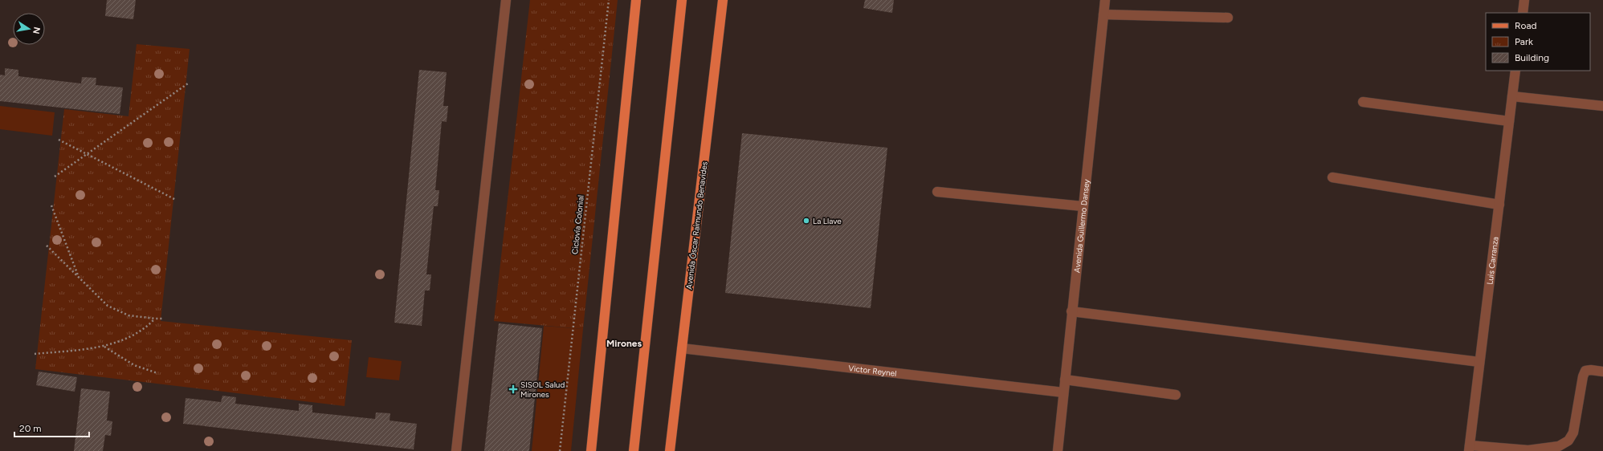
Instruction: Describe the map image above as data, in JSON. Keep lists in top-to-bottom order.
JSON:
{
  "streets": {
    "main road": ["Avenida Óscar Raimundo Benavides"],
    "street": ["Avenida Guillermo Dansey", "Luis Carranza", "Victor Reynel"],
    "path": ["Ciclovía Colonial"]
  },
  "crossings": [
    ["Avenida Óscar Raimundo Benavides", "Victor Reynel"],
    ["Avenida Guillermo Dansey", "Victor Reynel"]
  ],
  "districts": ["Mirones"],
  "places": {
    "other": ["La Llave"],
    "health": ["SISOL Salud Mirones"]
  },
  "legend": ["Road", "Park", "Building"],
  "scale_bar": "20 m",
  "north": "right"
}
